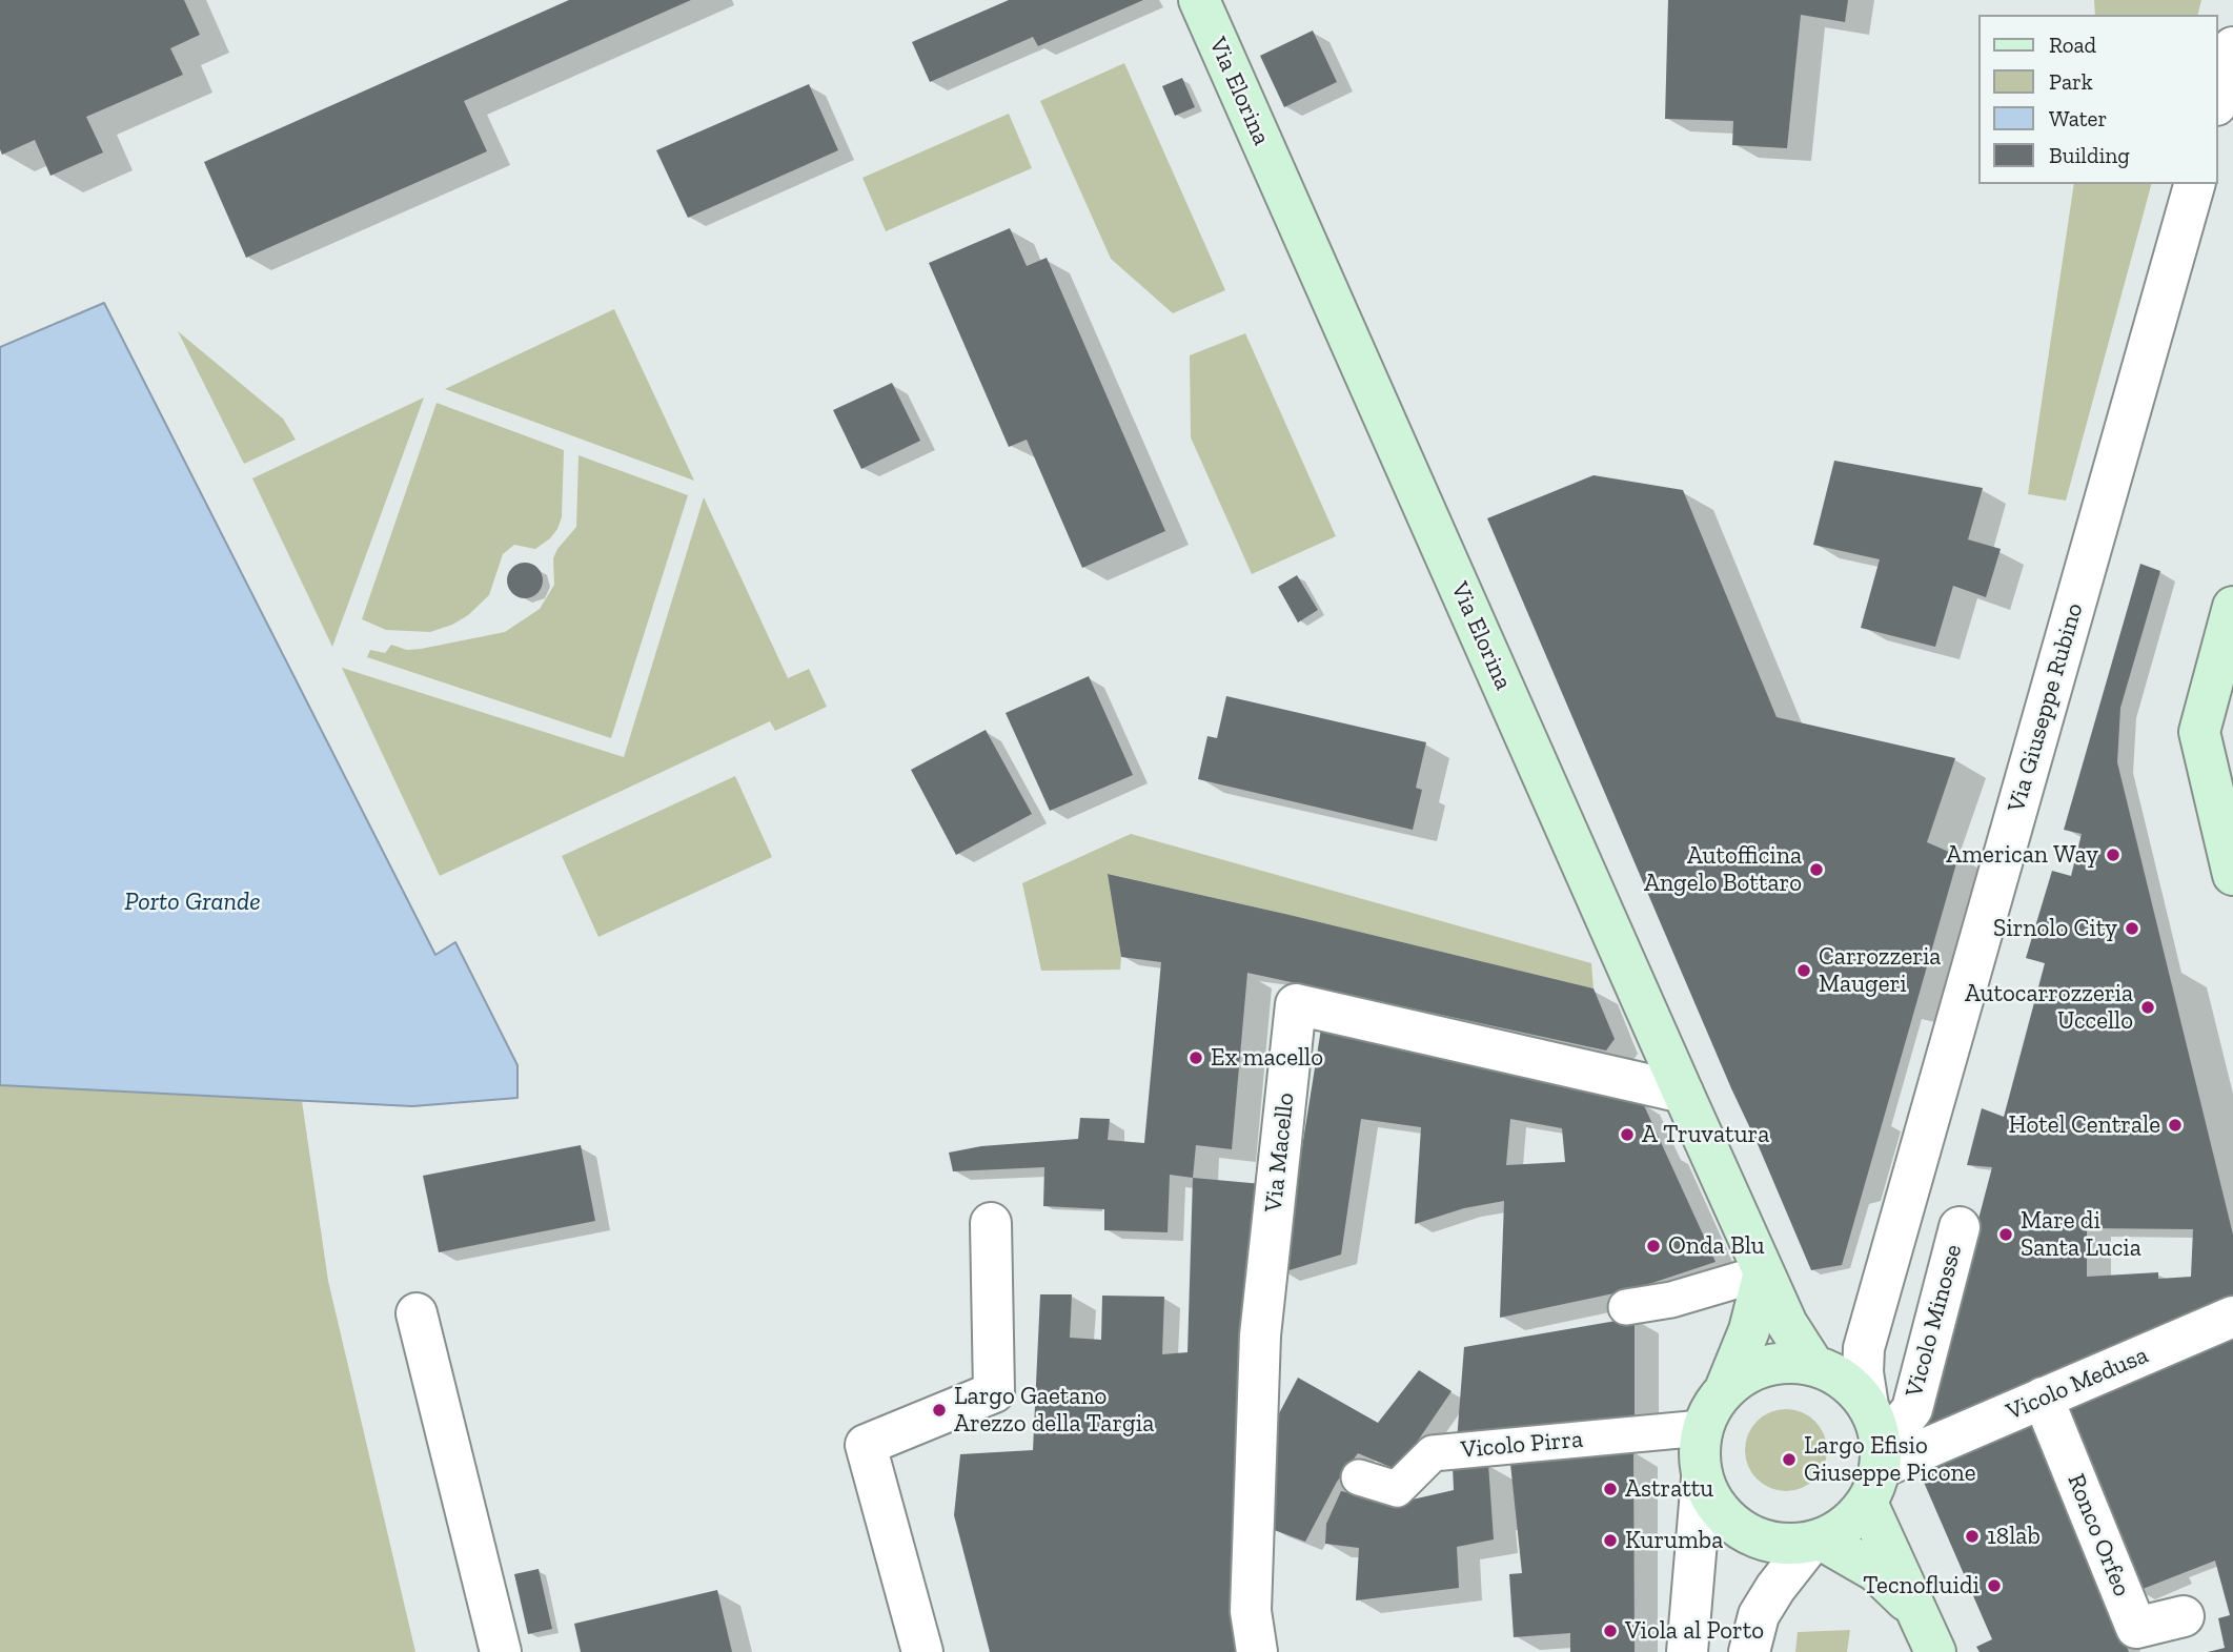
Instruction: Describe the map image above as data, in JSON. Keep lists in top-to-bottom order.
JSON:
{
  "streets": {
    "main road": ["Via Elorina"],
    "street": [
      "Via Giuseppe Rubino",
      "Via Macello",
      "Vicolo Minosse",
      "Vicolo Medusa",
      "Vicolo Pirra",
      "Ronco Orfeo"
    ]
  },
  "crossings": [
    ["Via Elorina", "Via Giuseppe Rubino"],
    ["Via Elorina", "Via Macello"],
    ["Via Elorina", "Vicolo Minosse"],
    ["Via Elorina", "Vicolo Medusa"],
    ["Via Elorina", "Vicolo Pirra"],
    ["Via Giuseppe Rubino", "Vicolo Minosse"],
    ["Via Giuseppe Rubino", "Vicolo Medusa"],
    ["Via Giuseppe Rubino", "Vicolo Pirra"],
    ["Vicolo Minosse", "Vicolo Medusa"],
    ["Vicolo Minosse", "Vicolo Pirra"],
    ["Vicolo Medusa", "Vicolo Pirra"],
    ["Vicolo Medusa", "Ronco Orfeo"]
  ],
  "water": ["Porto Grande"],
  "places": [
    "American Way",
    "Autofficina Angelo Bottaro",
    "Sirnolo City",
    "Carrozzeria Maugeri",
    "Autocarrozzeria Uccello",
    "Ex macello",
    "Hotel Centrale",
    "A Truvatura",
    "Mare di Santa Lucia",
    "Onda Blu",
    "Largo Gaetano Arezzo della Targia",
    "Largo Efisio Giuseppe Picone",
    "Astrattu",
    "18lab",
    "Kurumba",
    "Tecnofluidi",
    "Viola al Porto"
  ],
  "legend": [
    "Road",
    "Park",
    "Water",
    "Building"
  ]
}
